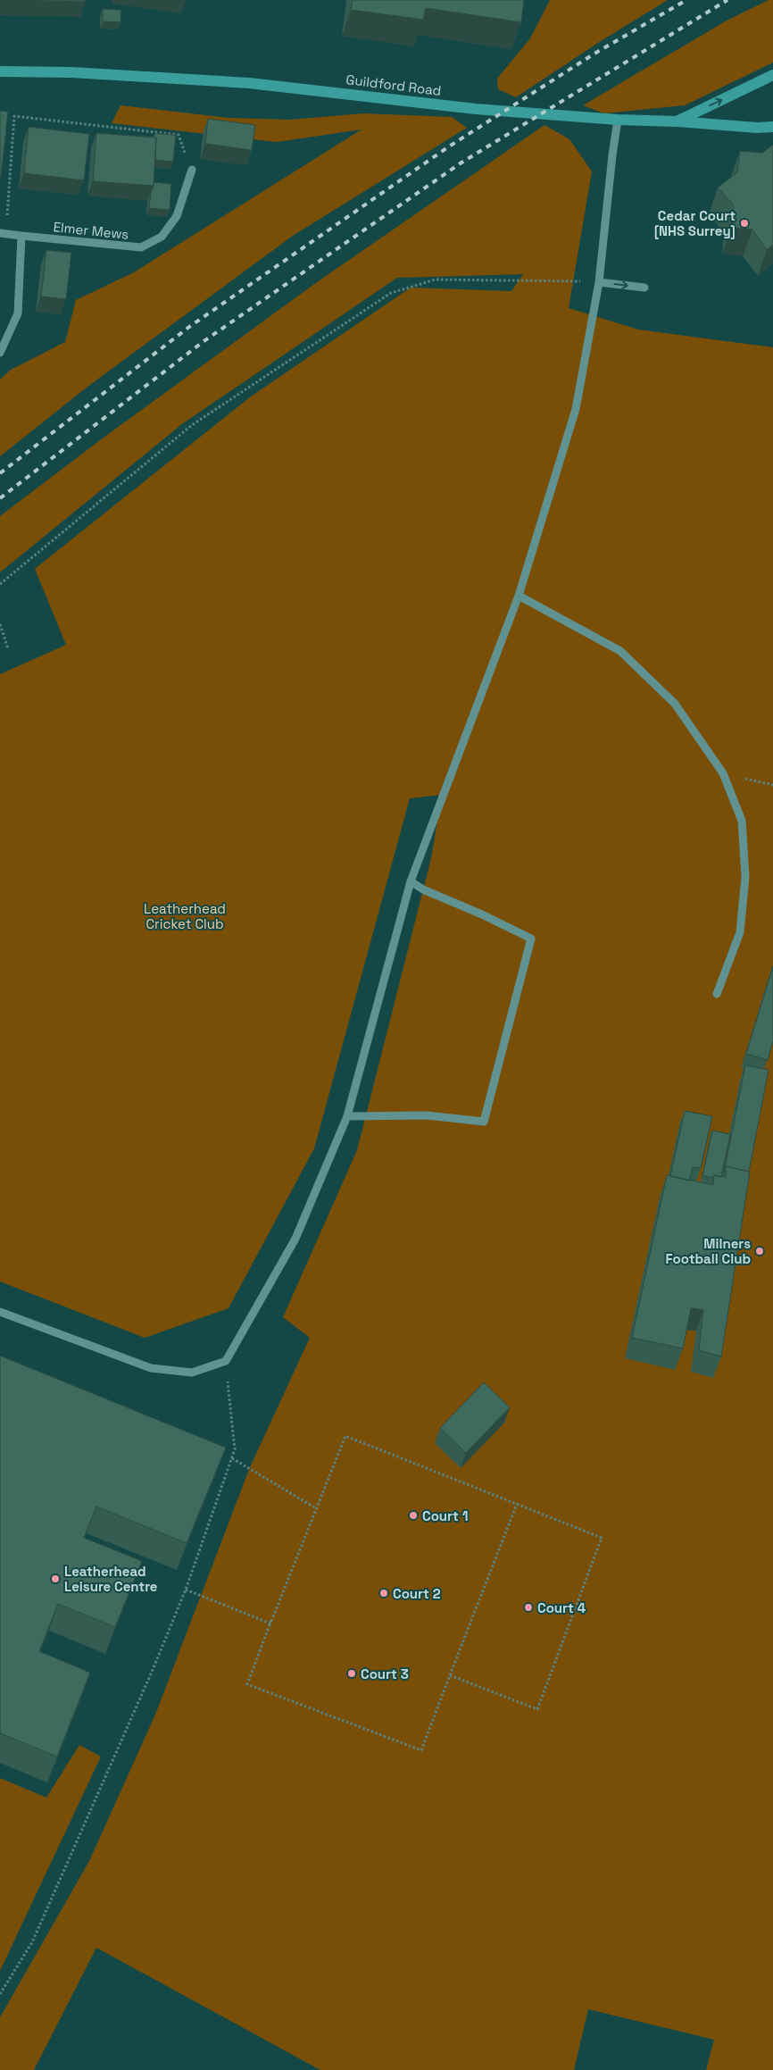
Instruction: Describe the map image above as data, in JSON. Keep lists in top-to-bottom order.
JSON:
{
  "streets": {
    "main road": ["Guildford Road"],
    "lane": ["Elmer Mews"]
  },
  "parks": ["Leatherhead Cricket Club"],
  "places": [
    "Cedar Court [NHS Surrey]",
    "Milners Football Club",
    "Court 1",
    "Leatherhead Leisure Centre",
    "Court 2",
    "Court 4",
    "Court 3"
  ]
}
